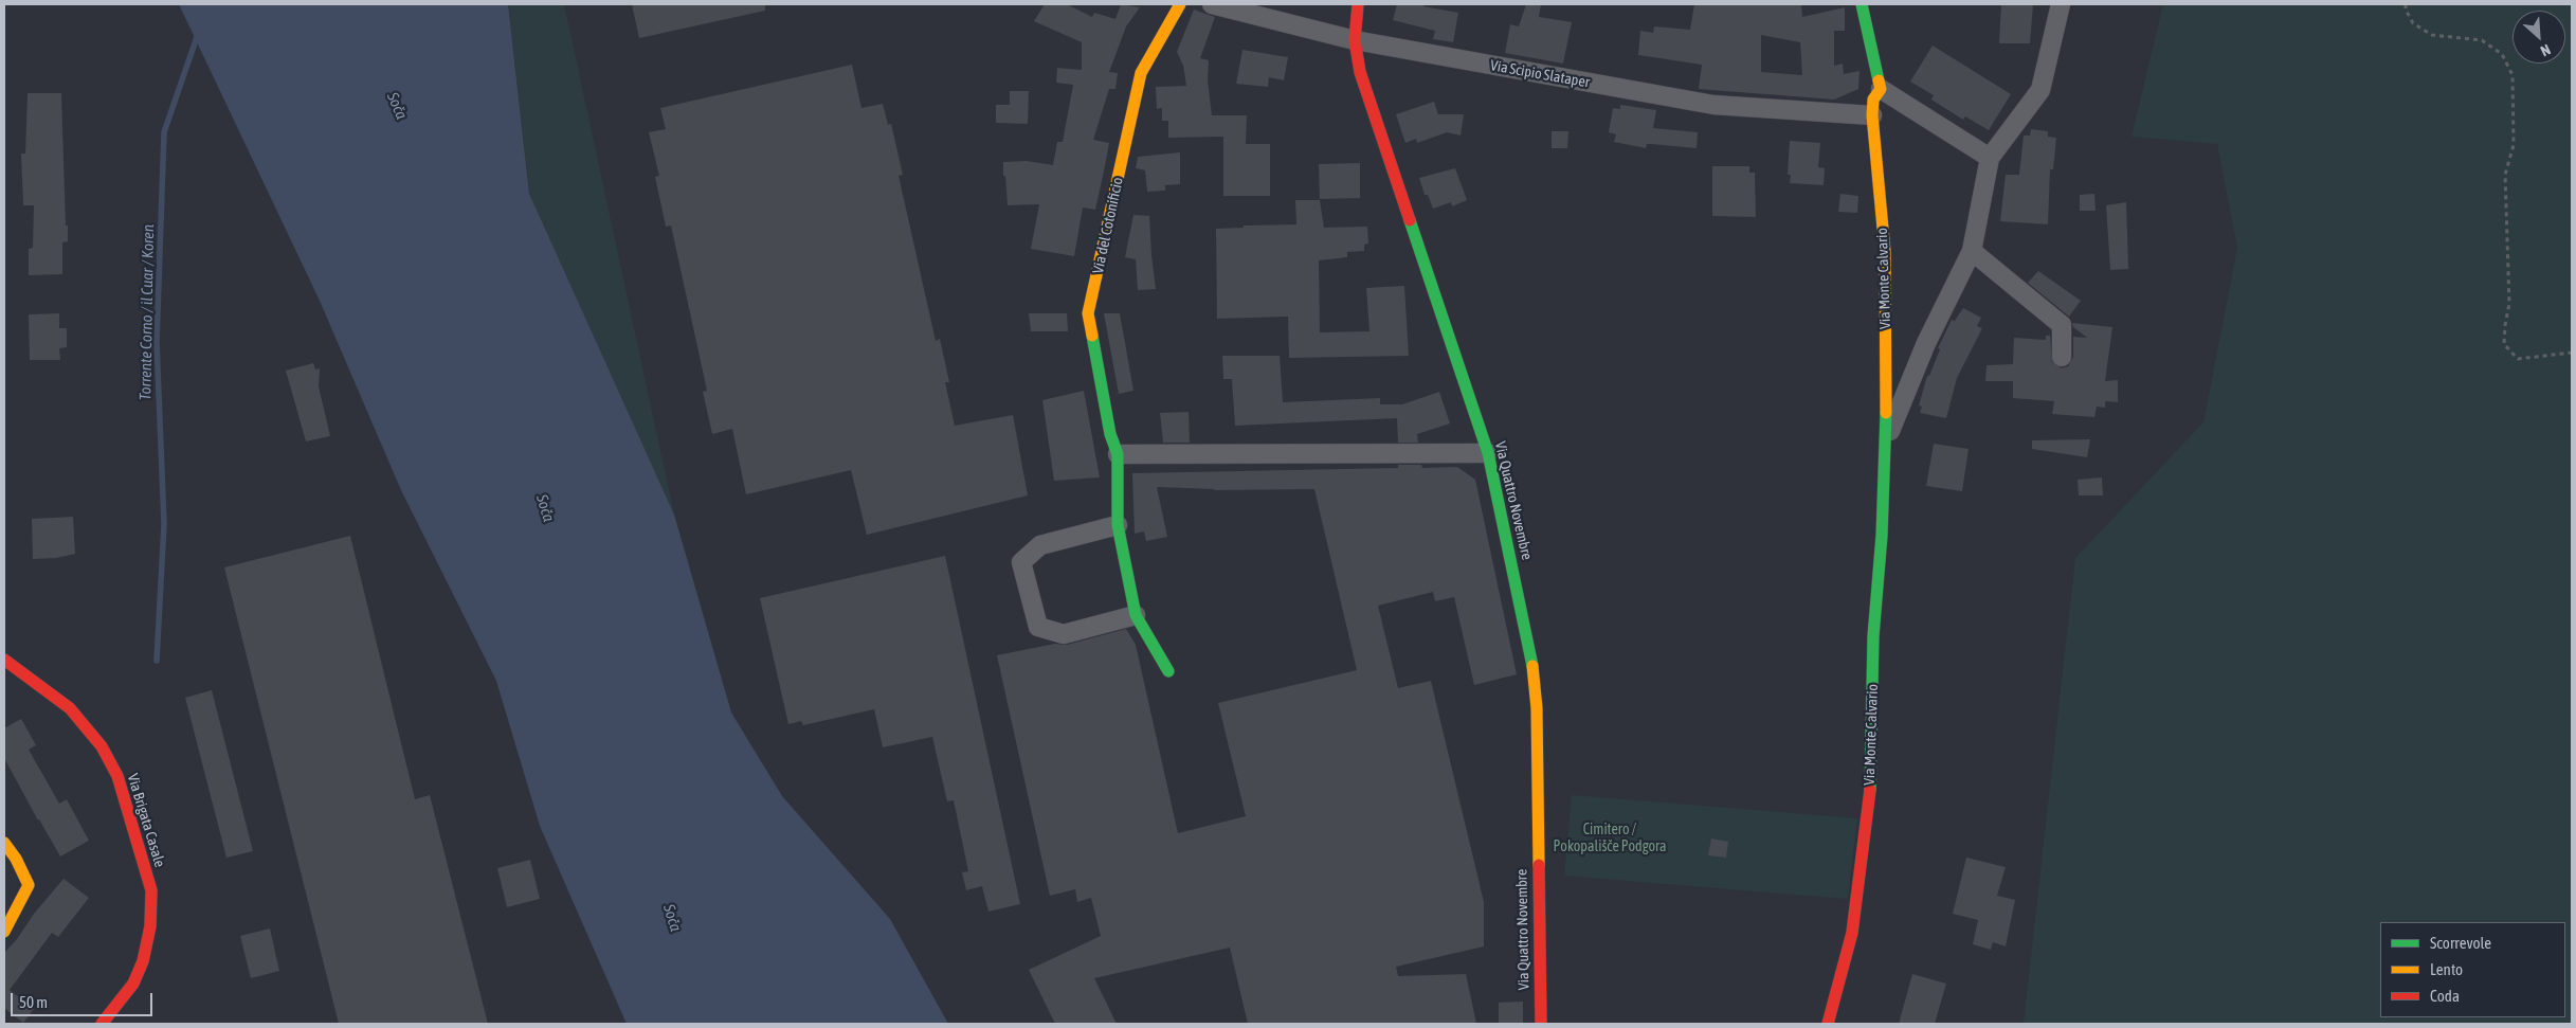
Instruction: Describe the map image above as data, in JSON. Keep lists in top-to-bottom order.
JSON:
{
  "streets": {
    "street": [
      "Via Scipio Slataper",
      "Via del Cotonificio",
      "Via Monte Calvario",
      "Via Quattro Novembre",
      "Via Brigata Casale"
    ]
  },
  "crossings": [
    ["Via Scipio Slataper", "Via Monte Calvario"],
    ["Via Scipio Slataper", "Via Quattro Novembre"]
  ],
  "water": ["Soča", "Torrente Corno / il Cuar / Koren"],
  "parks": ["Cimitero / Pokopališče Podgora"],
  "legend": ["Scorrevole", "Lento", "Coda"],
  "scale_bar": "50 m",
  "north": "bottom right"
}
